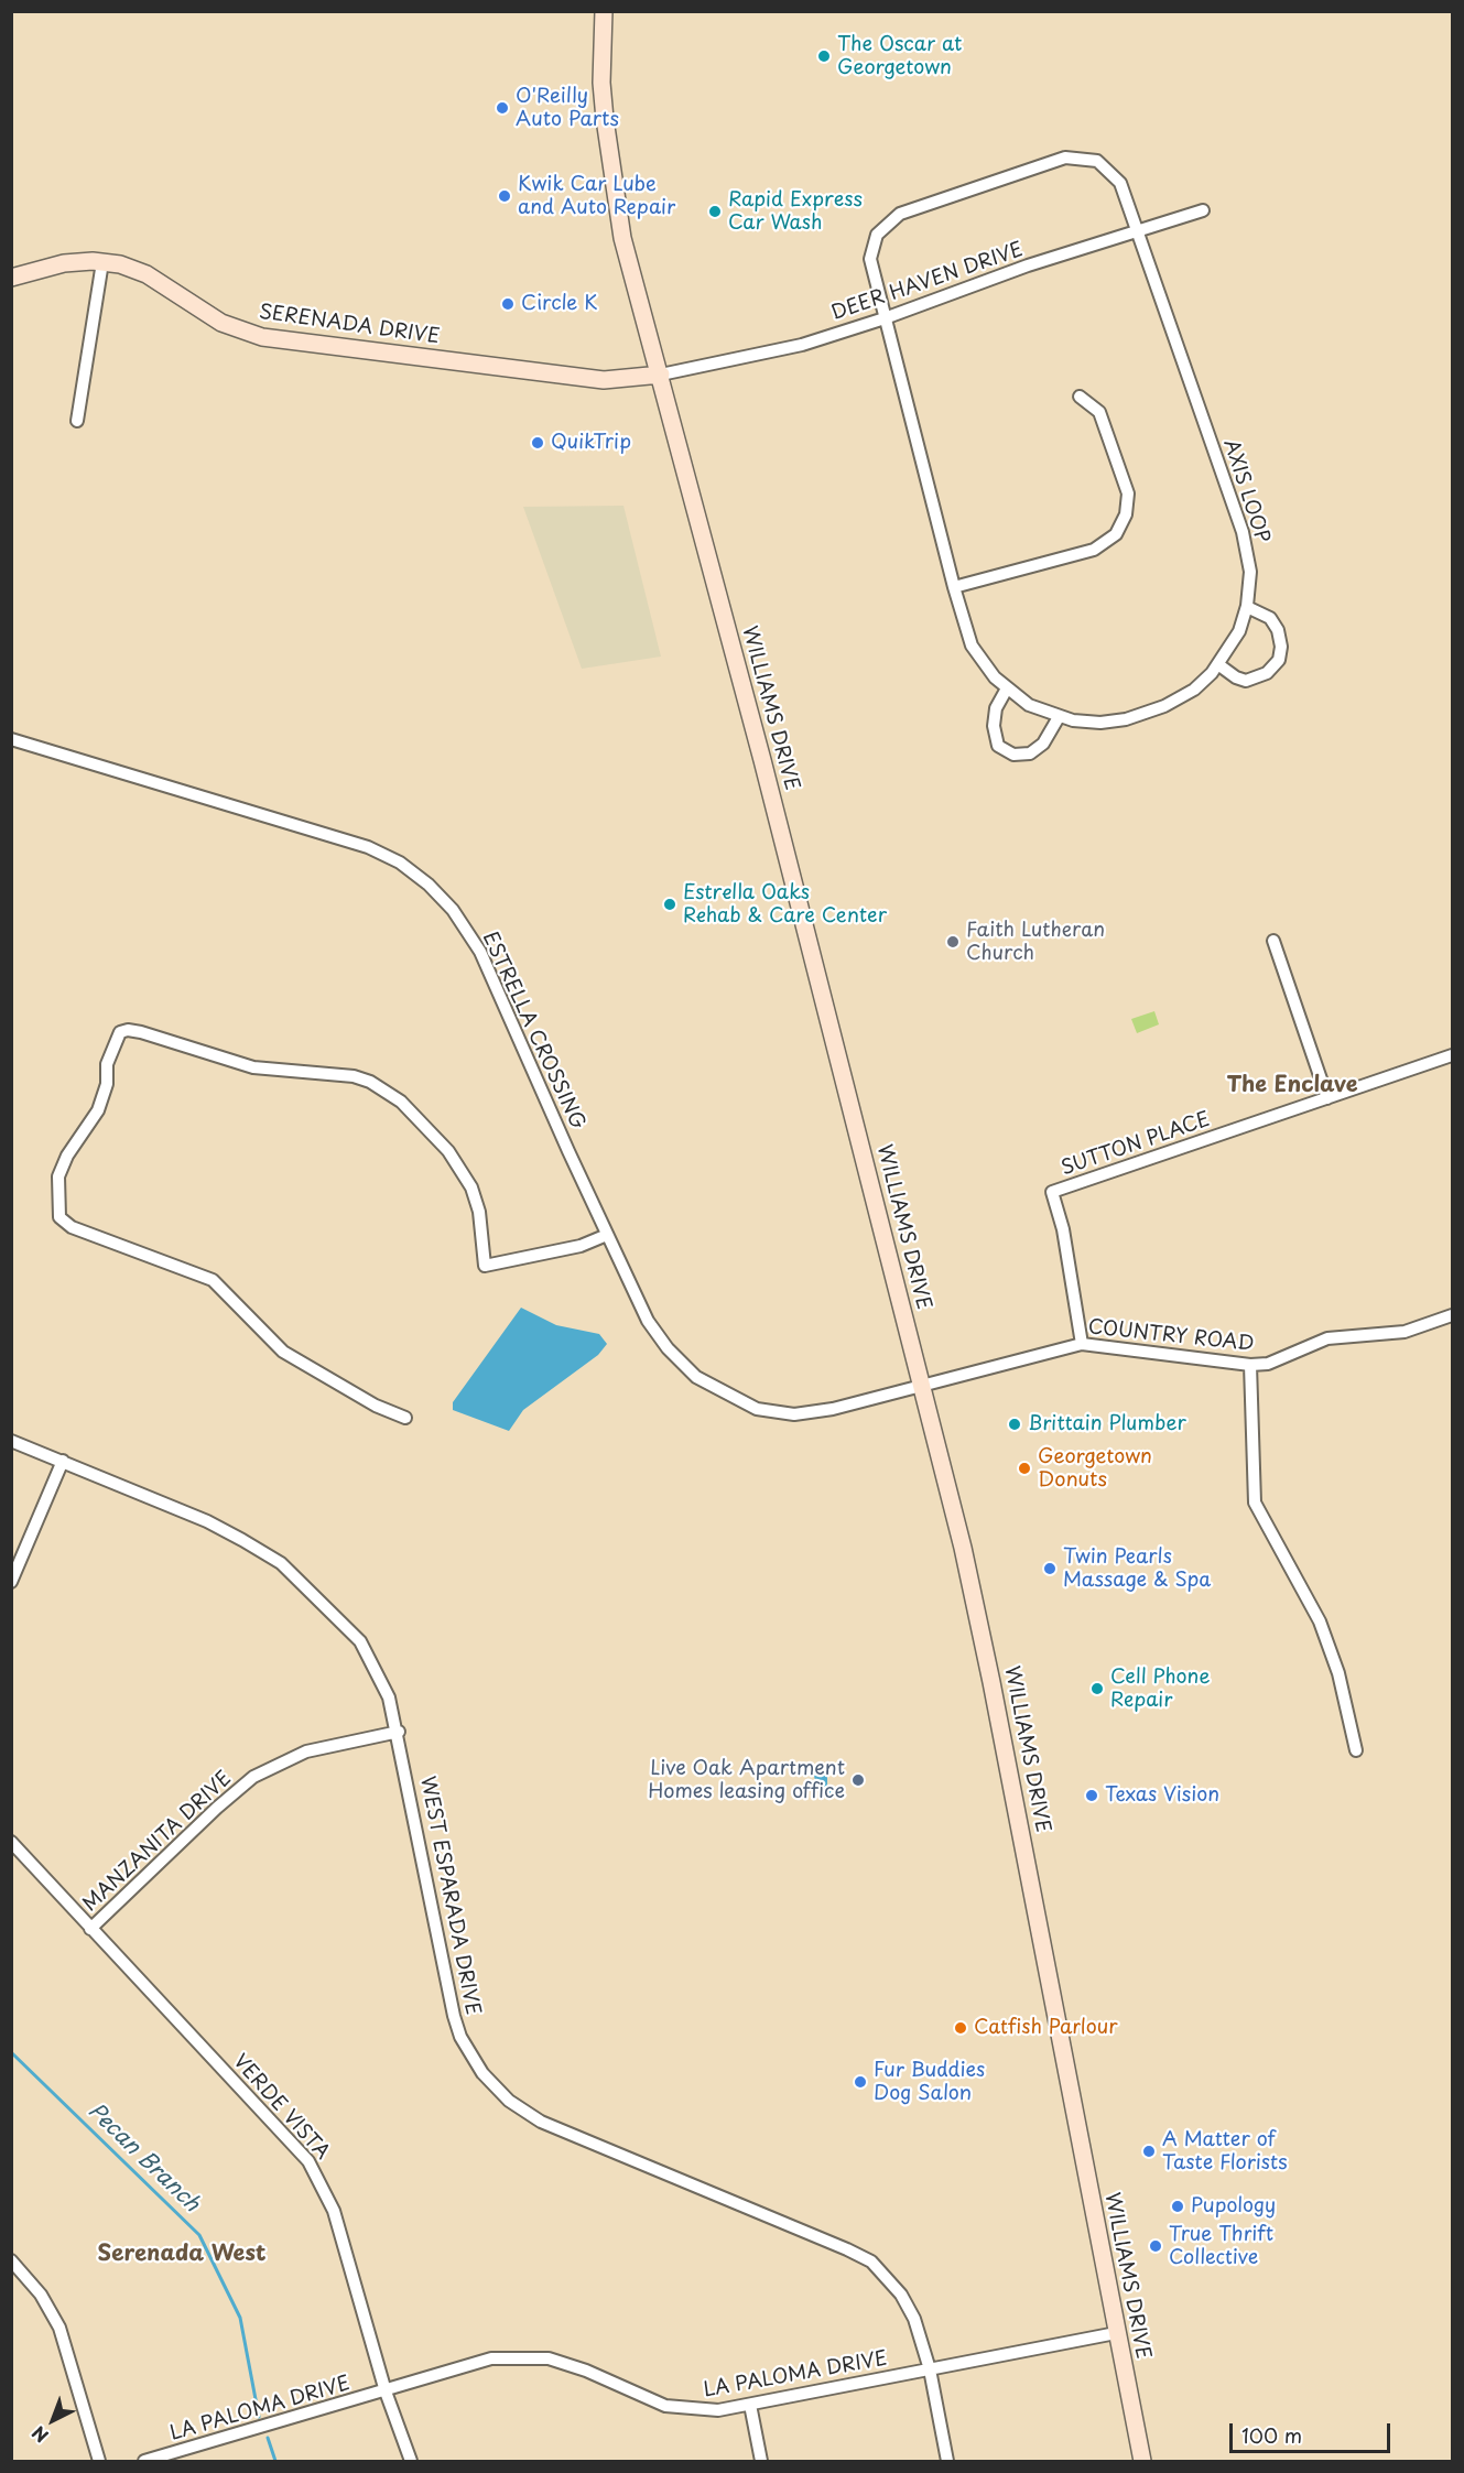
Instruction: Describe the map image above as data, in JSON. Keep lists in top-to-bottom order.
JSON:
{
  "streets": {
    "main road": ["SERENADA DRIVE", "WILLIAMS DRIVE"],
    "street": [
      "DEER HAVEN DRIVE",
      "AXIS LOOP",
      "ESTRELLA CROSSING",
      "SUTTON PLACE",
      "COUNTRY ROAD",
      "MANZANITA DRIVE",
      "WEST ESPARADA DRIVE",
      "VERDE VISTA",
      "LA PALOMA DRIVE"
    ]
  },
  "crossings": [
    ["DEER HAVEN DRIVE", "SERENADA DRIVE"],
    ["DEER HAVEN DRIVE", "AXIS LOOP"],
    ["DEER HAVEN DRIVE", "WILLIAMS DRIVE"],
    ["SERENADA DRIVE", "WILLIAMS DRIVE"],
    ["WILLIAMS DRIVE", "ESTRELLA CROSSING"],
    ["WILLIAMS DRIVE", "COUNTRY ROAD"],
    ["WILLIAMS DRIVE", "LA PALOMA DRIVE"],
    ["ESTRELLA CROSSING", "COUNTRY ROAD"],
    ["SUTTON PLACE", "COUNTRY ROAD"],
    ["MANZANITA DRIVE", "WEST ESPARADA DRIVE"],
    ["MANZANITA DRIVE", "VERDE VISTA"],
    ["WEST ESPARADA DRIVE", "LA PALOMA DRIVE"],
    ["VERDE VISTA", "LA PALOMA DRIVE"]
  ],
  "districts": ["The Enclave", "Serenada West"],
  "water": ["Pecan Branch"],
  "places": [
    "The Oscar at Georgetown",
    "O'Reilly Auto Parts",
    "Kwik Car Lube and Auto Repair",
    "Rapid Express Car Wash",
    "Circle K",
    "QuikTrip",
    "Estrella Oaks Rehab & Care Center",
    "Faith Lutheran Church",
    "Brittain Plumber",
    "Georgetown Donuts",
    "Twin Pearls Massage & Spa",
    "Cell Phone Repair",
    "Live Oak Apartment Homes leasing office",
    "Texas Vision",
    "Catfish Parlour",
    "Fur Buddies Dog Salon",
    "A Matter of Taste Florists",
    "Pupology",
    "True Thrift Collective"
  ],
  "scale_bar": "100 m",
  "north": "bottom left"
}
